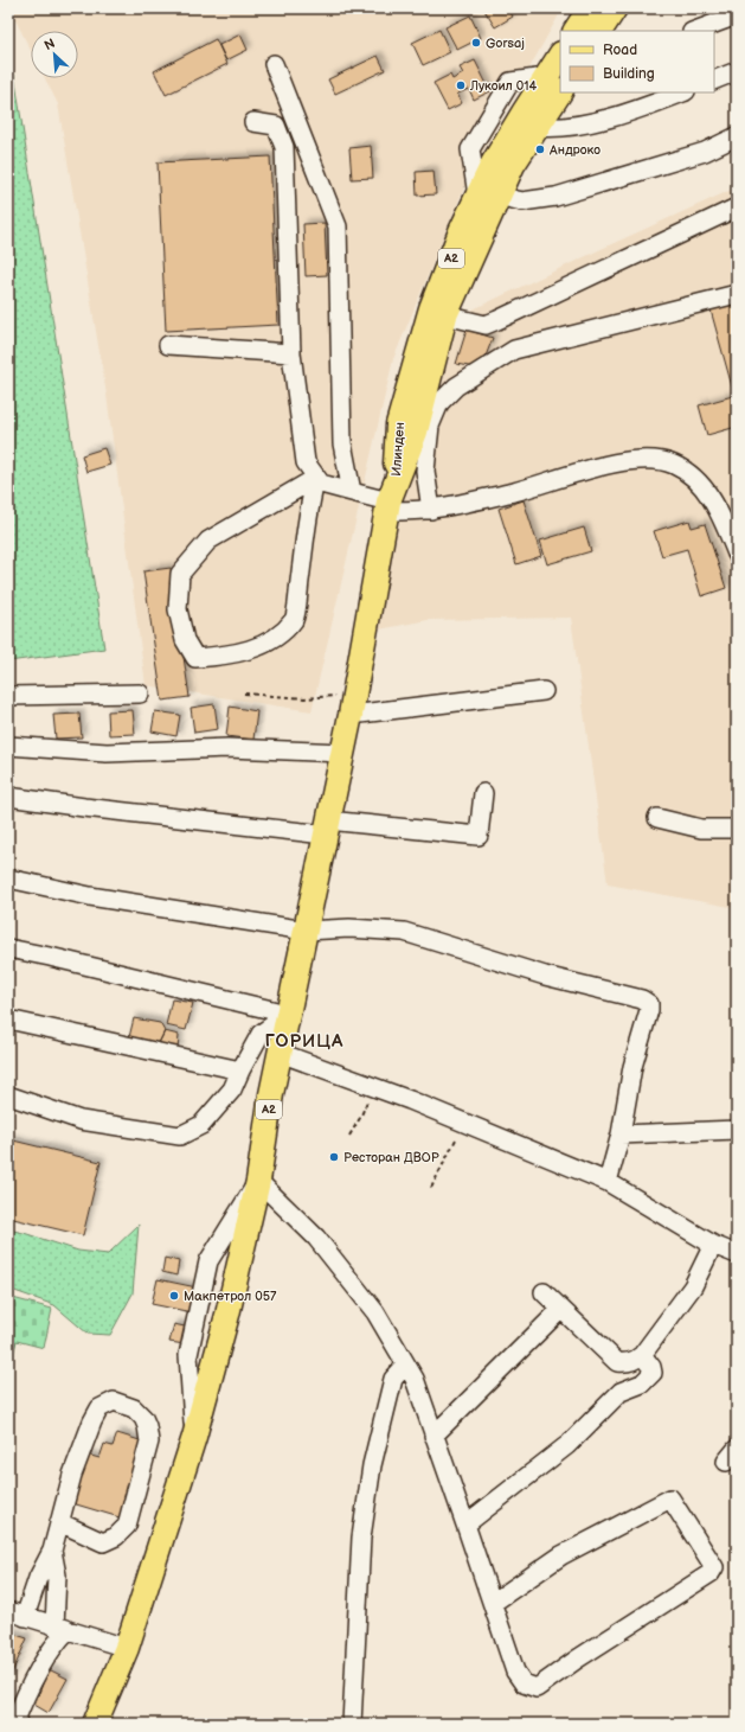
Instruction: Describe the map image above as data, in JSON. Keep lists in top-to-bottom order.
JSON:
{
  "streets": {
    "main road": ["A2", "Илинден"]
  },
  "crossings": [
    ["A2", "Илинден"]
  ],
  "districts": ["ГОРИЦА"],
  "places": [
    "Gorsaj",
    "Лукоил 014",
    "Андроко",
    "Ресторан ДВОР",
    "Макпетрол 057"
  ],
  "legend": ["Road", "Building"],
  "north": "top left"
}
